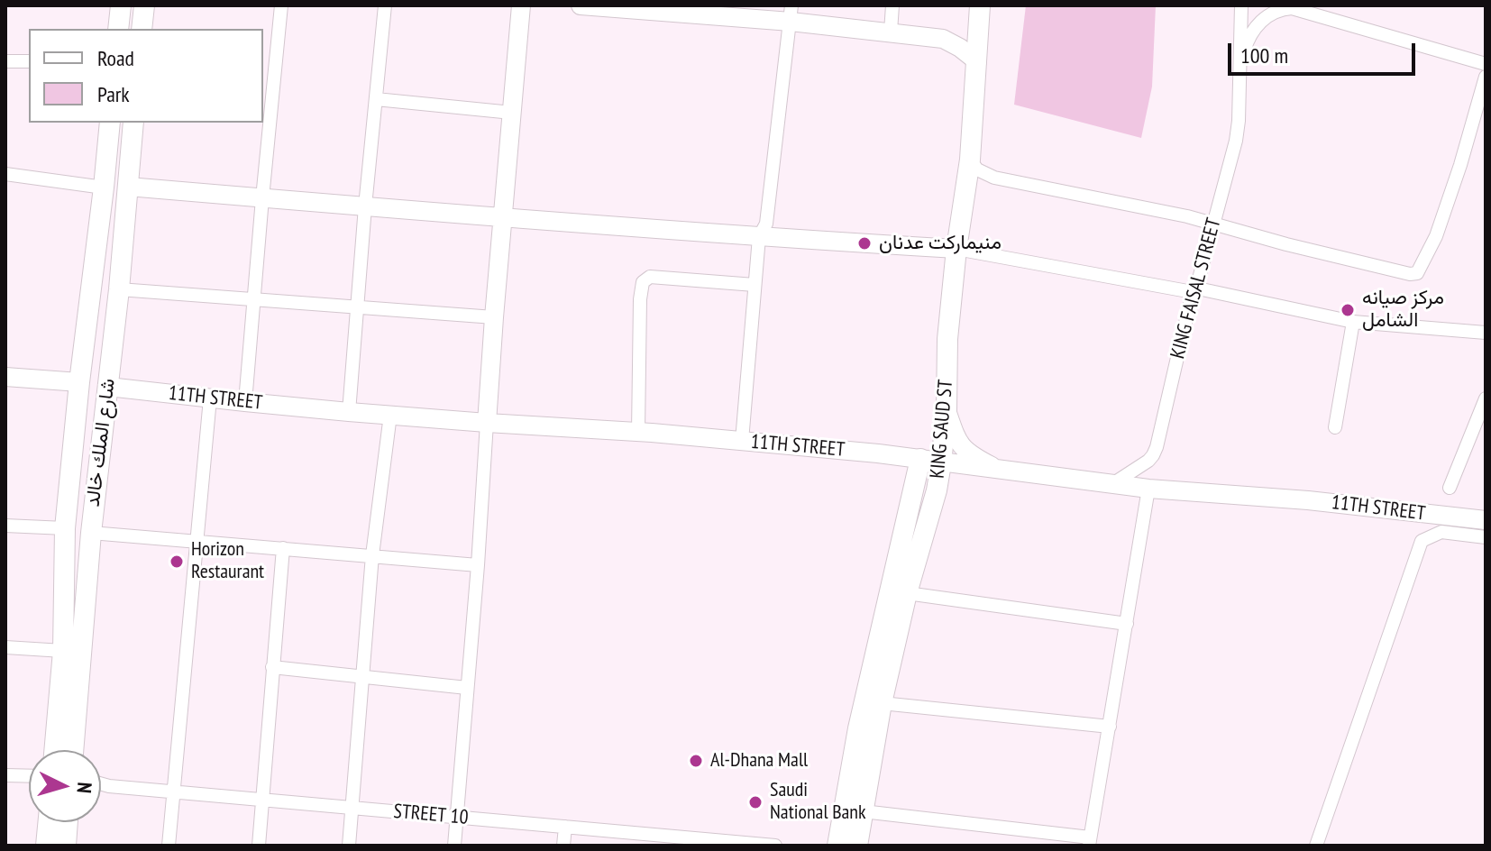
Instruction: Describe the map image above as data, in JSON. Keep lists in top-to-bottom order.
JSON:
{
  "streets": {
    "main road": ["KING SAUD ST", "شارع الملك خالد"],
    "street": ["KING FAISAL STREET", "11TH STREET", "STREET 10"]
  },
  "crossings": [
    ["KING FAISAL STREET", "11TH STREET"],
    ["11TH STREET", "KING SAUD ST"],
    ["11TH STREET", "شارع الملك خالد"]
  ],
  "places": [
    "منيماركت عدنان",
    "مركز صيانه الشامل",
    "Horizon Restaurant",
    "Al-Dhana Mall",
    "Saudi National Bank"
  ],
  "legend": ["Road", "Park"],
  "scale_bar": "100 m",
  "north": "right"
}
